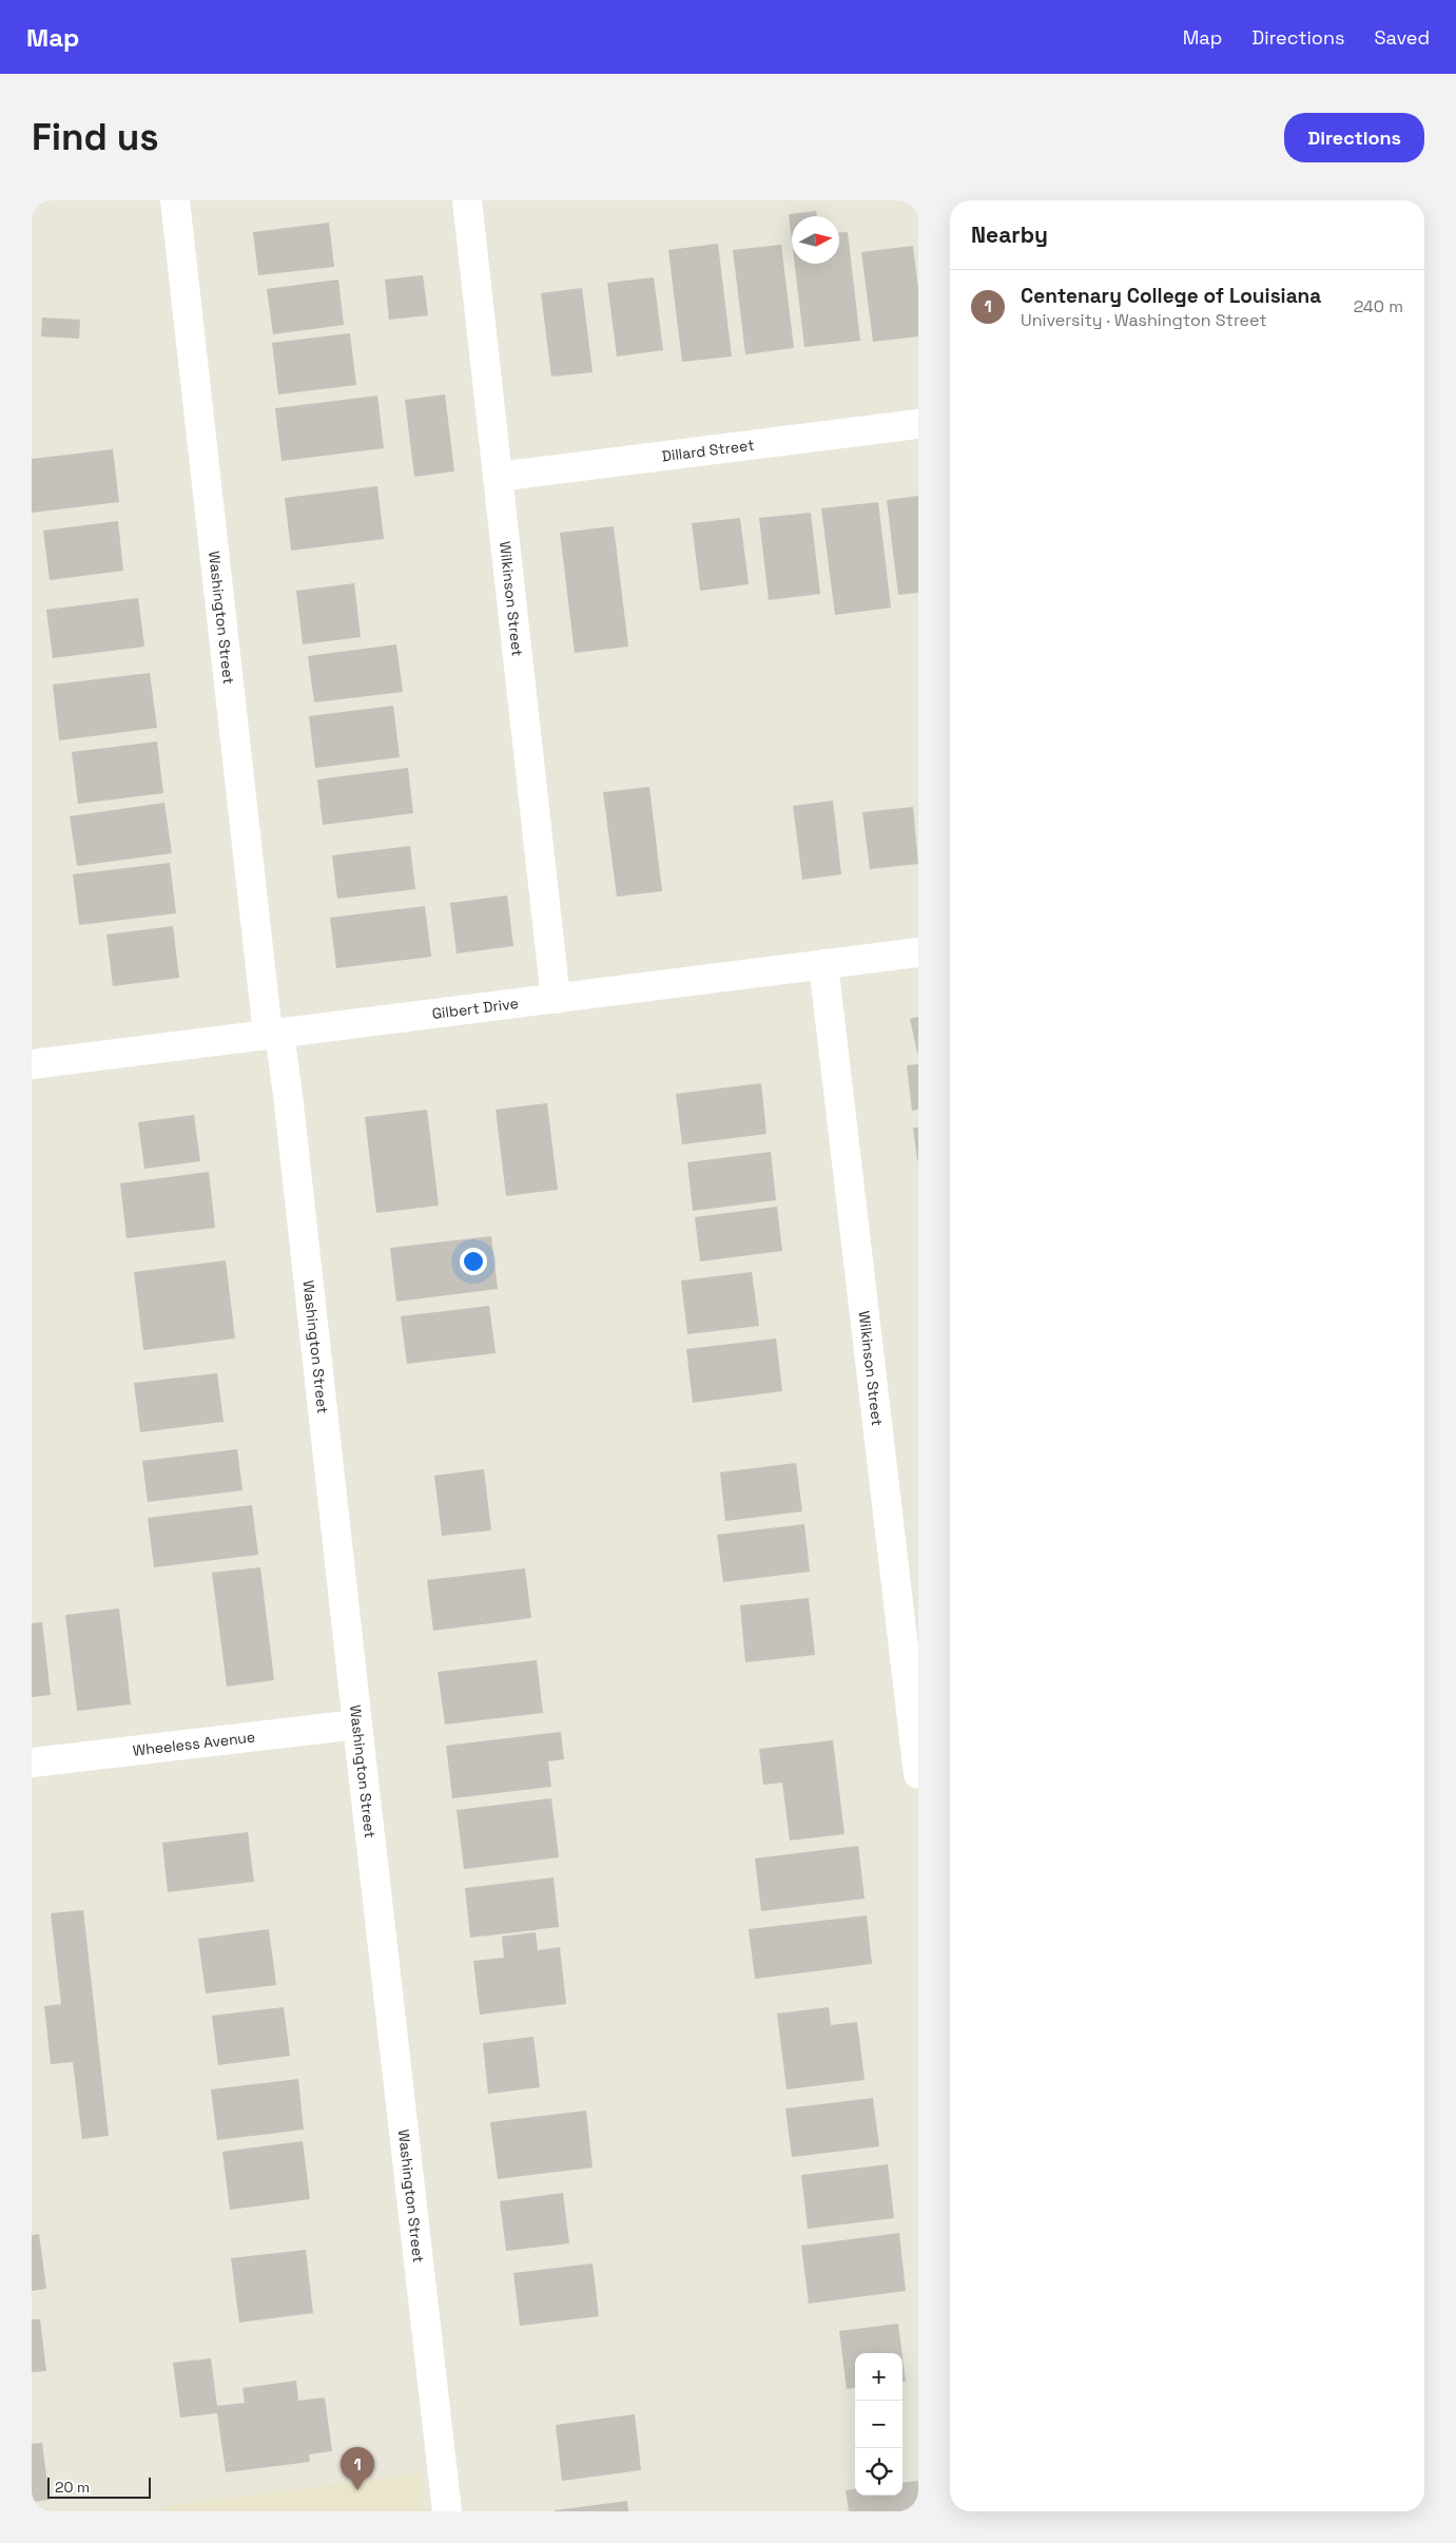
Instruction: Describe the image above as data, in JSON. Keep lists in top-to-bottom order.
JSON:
{
  "streets": {
    "street": [
      "Dillard Street",
      "Wilkinson Street",
      "Washington Street",
      "Gilbert Drive",
      "Wheeless Avenue"
    ]
  },
  "crossings": [
    ["Dillard Street", "Wilkinson Street"],
    ["Wilkinson Street", "Gilbert Drive"],
    ["Washington Street", "Gilbert Drive"],
    ["Washington Street", "Wheeless Avenue"]
  ],
  "scale_bar": "20 m",
  "north": "right",
  "page": {
    "header": "Map",
    "nav": ["Map", "Directions", "Saved"],
    "buttons": "Directions",
    "title": "Find us",
    "heading": "Nearby",
    "list": [
      {
        "mark": "1",
        "name": "Centenary College of Louisiana",
        "note": "University · Washington Street",
        "value": "240 m"
      }
    ],
    "map_buttons": ["+", "−"],
    "pins": "1",
    "scale": "20 m"
  }
}
